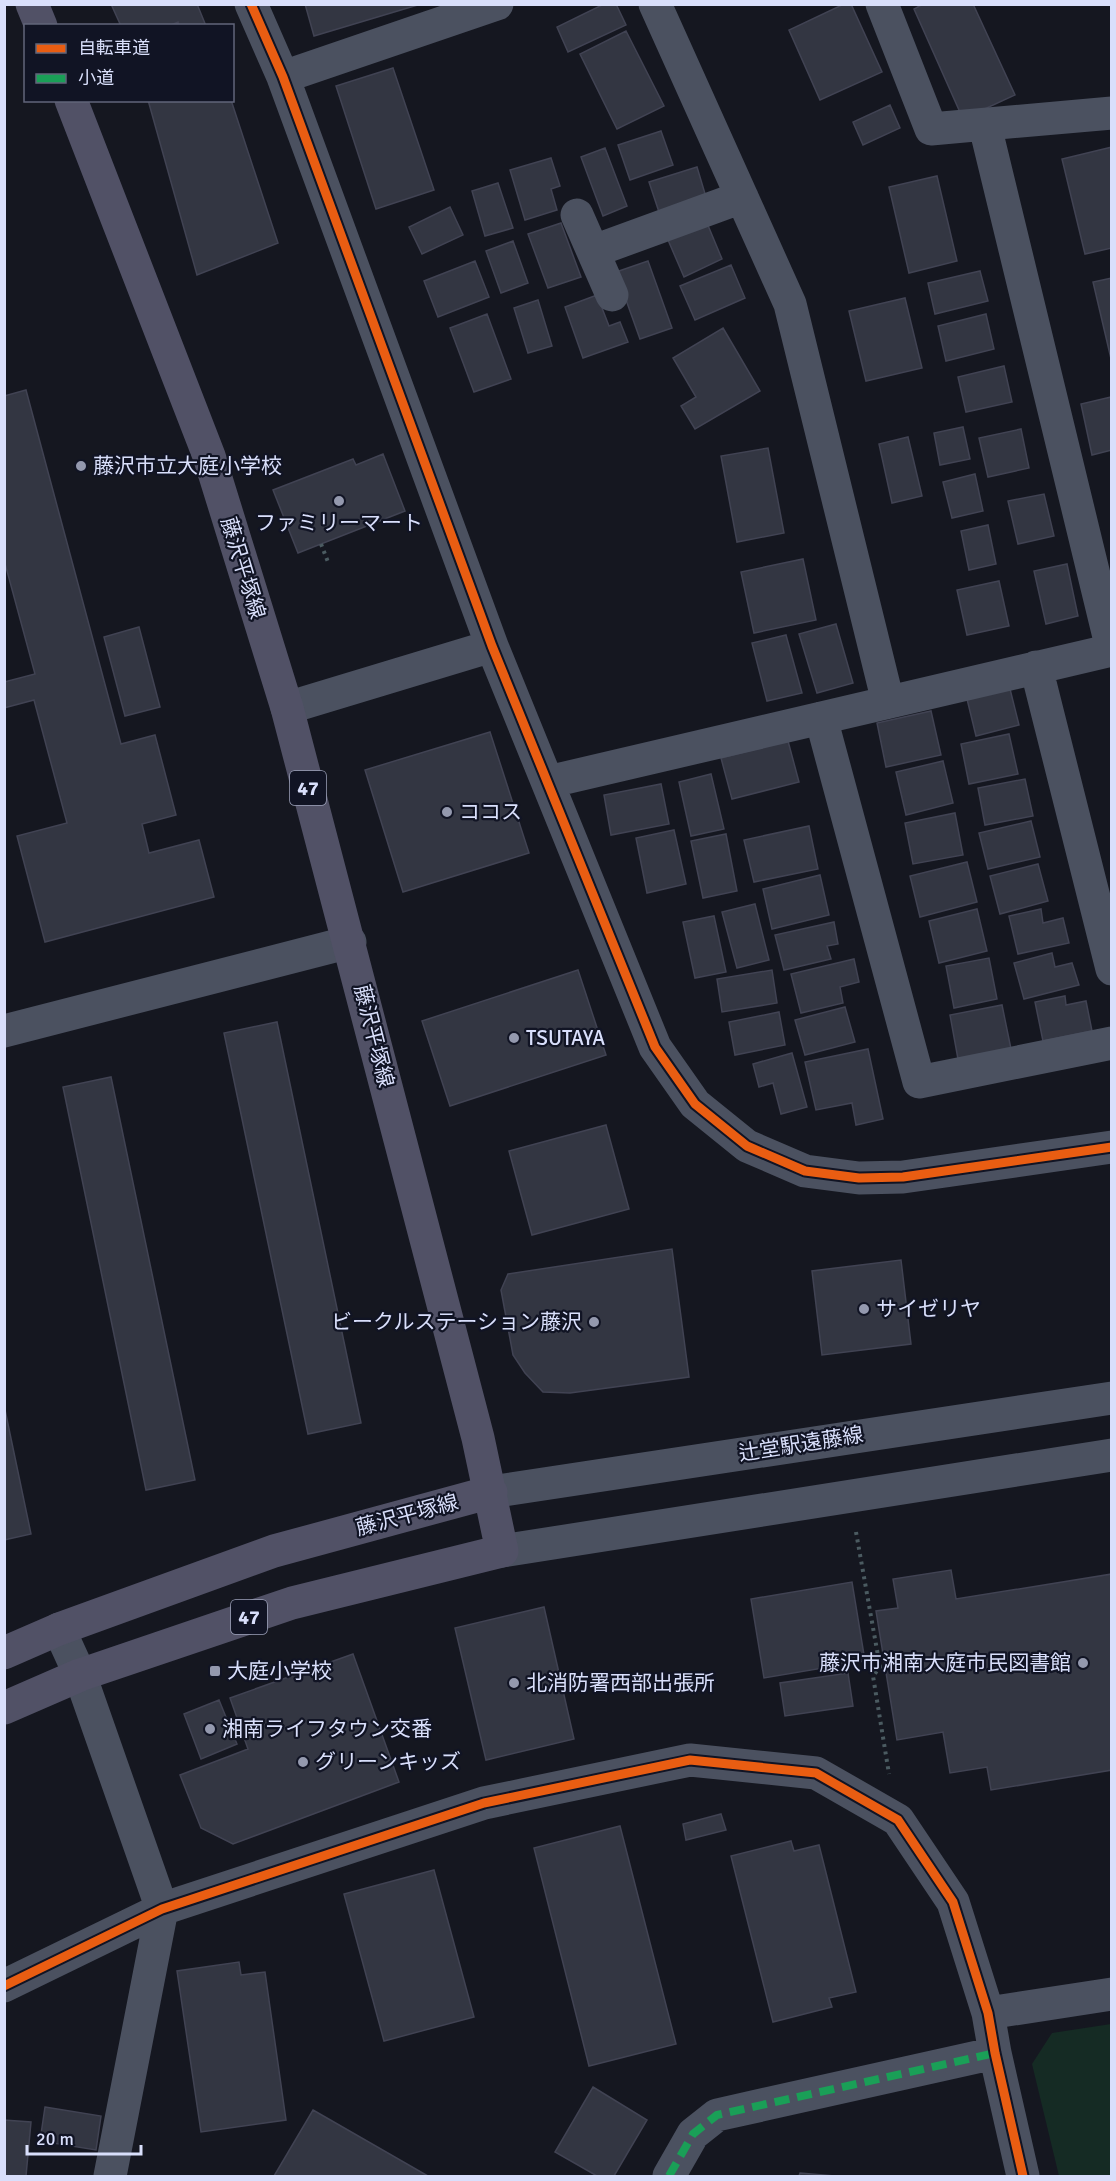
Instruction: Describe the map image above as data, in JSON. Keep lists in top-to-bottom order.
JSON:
{
  "streets": {
    "main road": ["藤沢平塚線", "47"],
    "street": ["辻堂駅遠藤線"]
  },
  "crossings": [
    ["藤沢平塚線", "47"],
    ["藤沢平塚線", "辻堂駅遠藤線"],
    ["47", "辻堂駅遠藤線"]
  ],
  "places": {
    "other": [
      "藤沢市立大庭小学校",
      "ファミリーマート",
      "ココス",
      "TSUTAYA",
      "サイゼリヤ",
      "ビークルステーション藤沢",
      "藤沢市湘南大庭市民図書館",
      "北消防署西部出張所",
      "湘南ライフタウン交番",
      "グリーンキッズ"
    ],
    "transit": ["大庭小学校"]
  },
  "legend": ["自転車道", "小道"],
  "scale_bar": "20 m"
}
